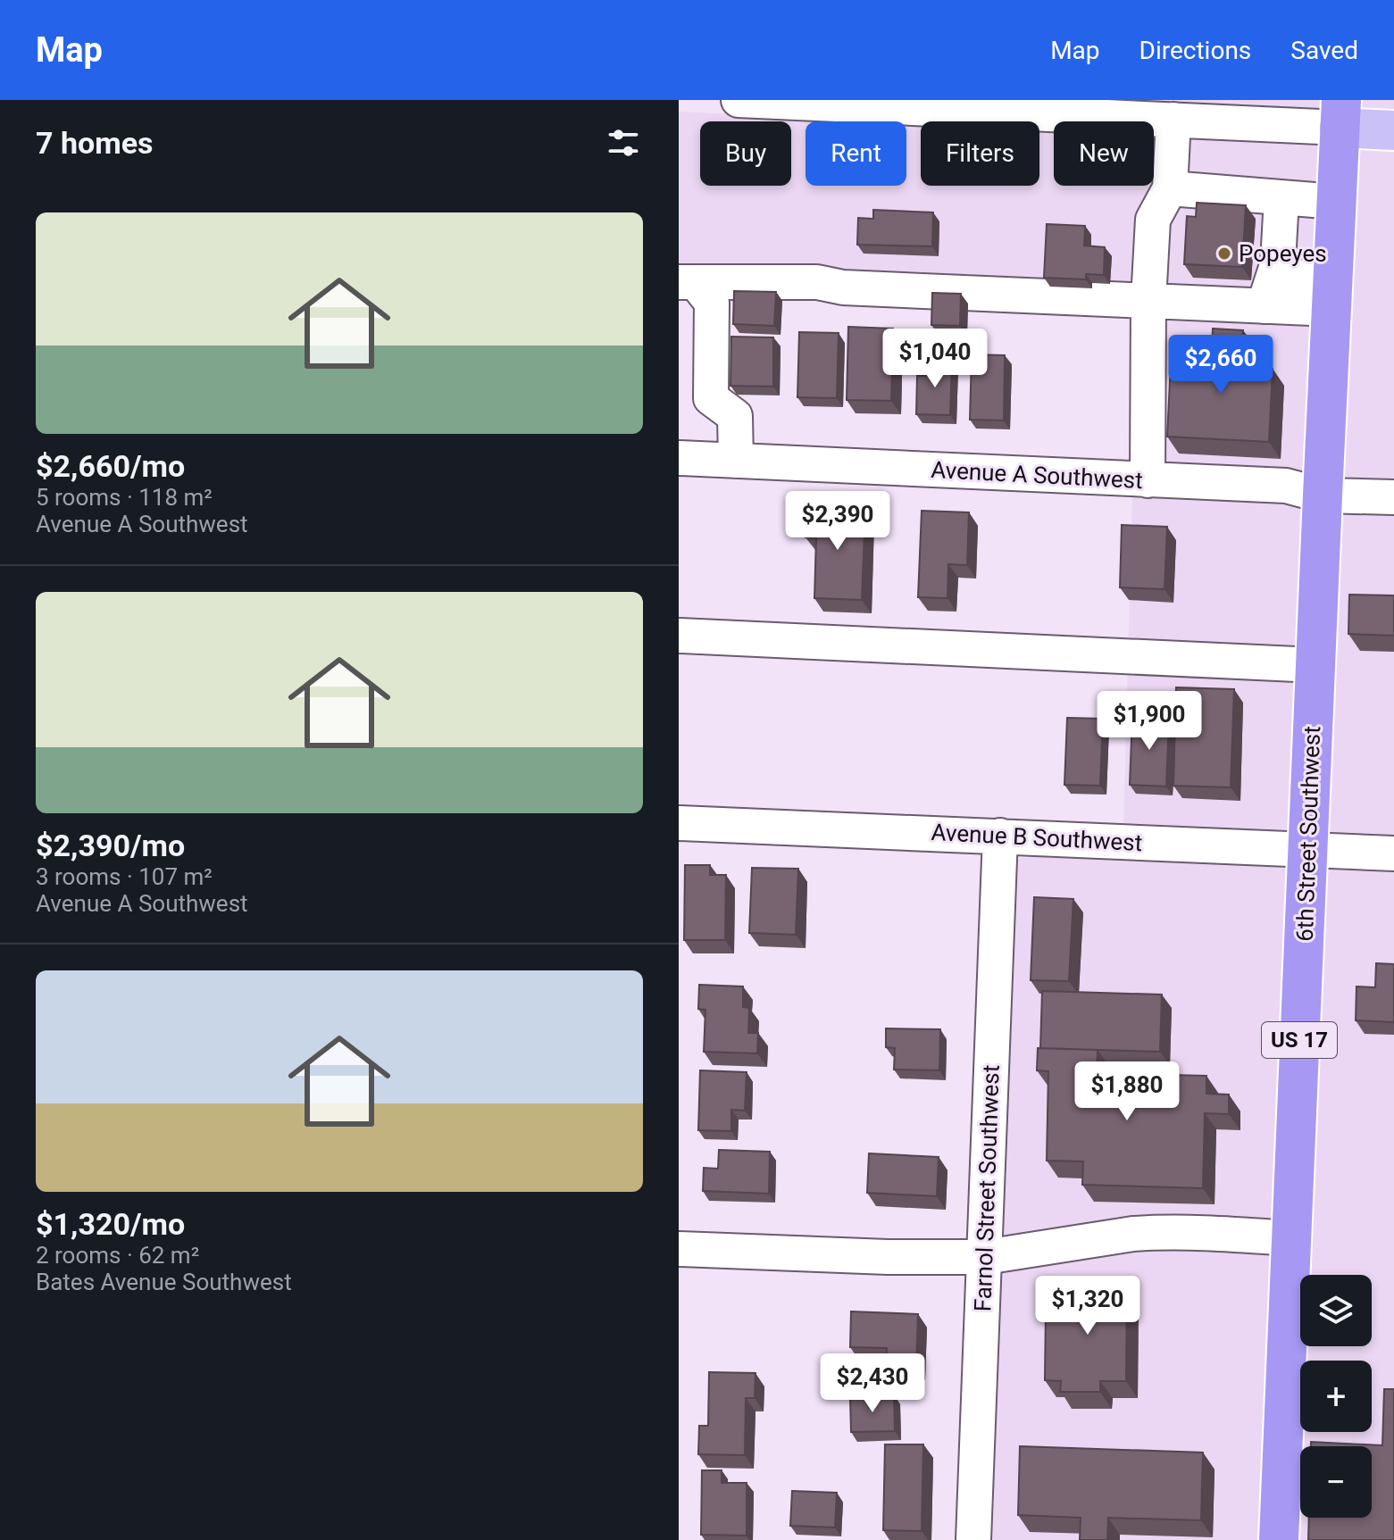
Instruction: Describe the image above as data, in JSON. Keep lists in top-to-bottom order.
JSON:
{
  "streets": {
    "highway": ["6th Street Southwest", "US 17"],
    "street": ["Avenue A Southwest", "Avenue B Southwest", "Farnol Street Southwest"]
  },
  "crossings": [
    ["Avenue A Southwest", "6th Street Southwest"],
    ["6th Street Southwest", "Avenue B Southwest"],
    ["Avenue B Southwest", "Farnol Street Southwest"]
  ],
  "places": ["Popeyes"],
  "page": {
    "header": "Map",
    "nav": ["Map", "Directions", "Saved"],
    "heading": "7 homes",
    "chip": [
      "Buy",
      "Rent",
      "Filters",
      "New"
    ],
    "list": [
      {
        "name": "$2,660/mo",
        "note": "5 rooms · 118 m² · Avenue A Southwest"
      },
      {
        "name": "$2,390/mo",
        "note": "3 rooms · 107 m² · Avenue A Southwest"
      },
      {
        "name": "$1,320/mo",
        "note": "2 rooms · 62 m² · Bates Avenue Southwest"
      }
    ],
    "price": [
      "$1,040",
      "$2,660",
      "$2,390",
      "$1,900",
      "$1,880",
      "$1,320",
      "$2,430"
    ],
    "map_buttons": ["+", "−"]
  }
}
